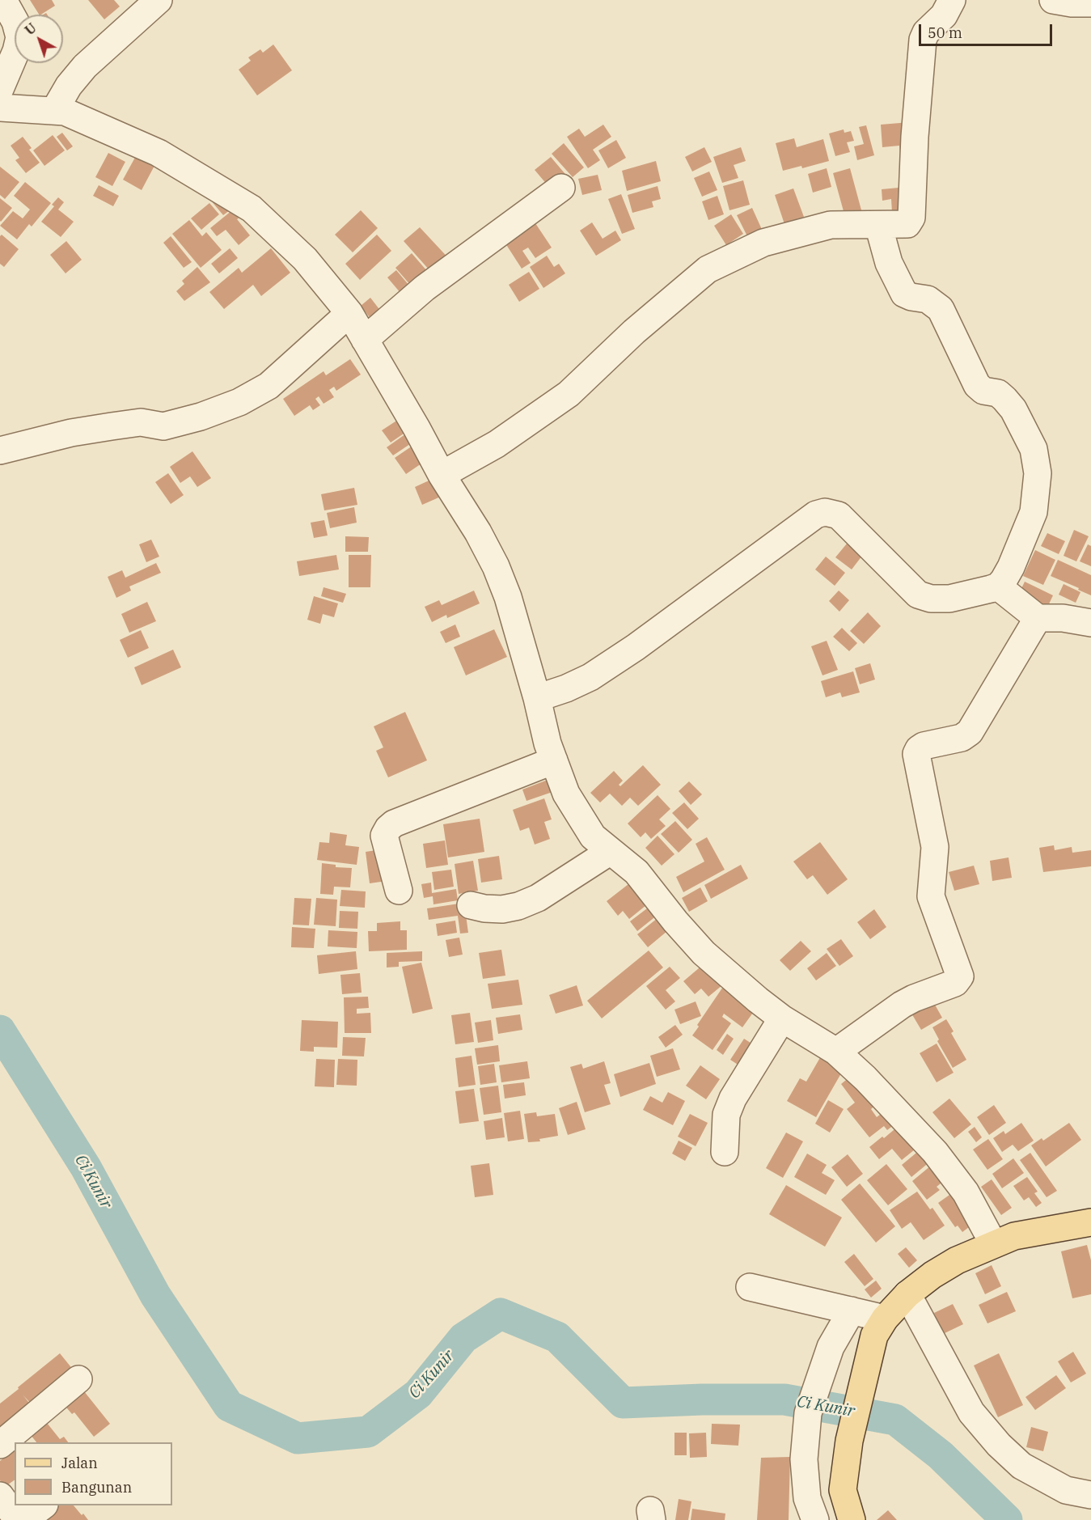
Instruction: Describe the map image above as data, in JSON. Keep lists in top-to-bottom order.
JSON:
{
  "water": ["Ci Kunir"],
  "legend": ["Jalan", "Bangunan"],
  "scale_bar": "50 m",
  "north": "top left"
}
